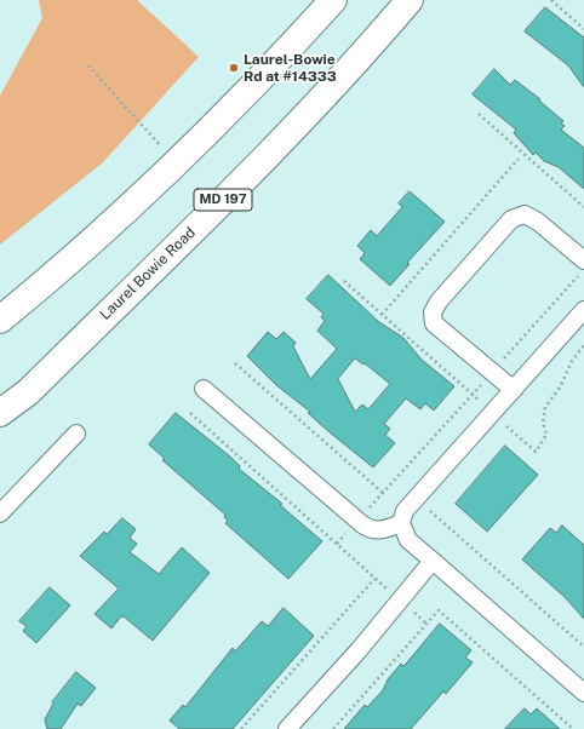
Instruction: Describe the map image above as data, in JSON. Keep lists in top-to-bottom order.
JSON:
{
  "streets": {
    "main road": ["MD 197", "Laurel Bowie Road"]
  },
  "places": ["Laurel-Bowie Rd at #14333"]
}
